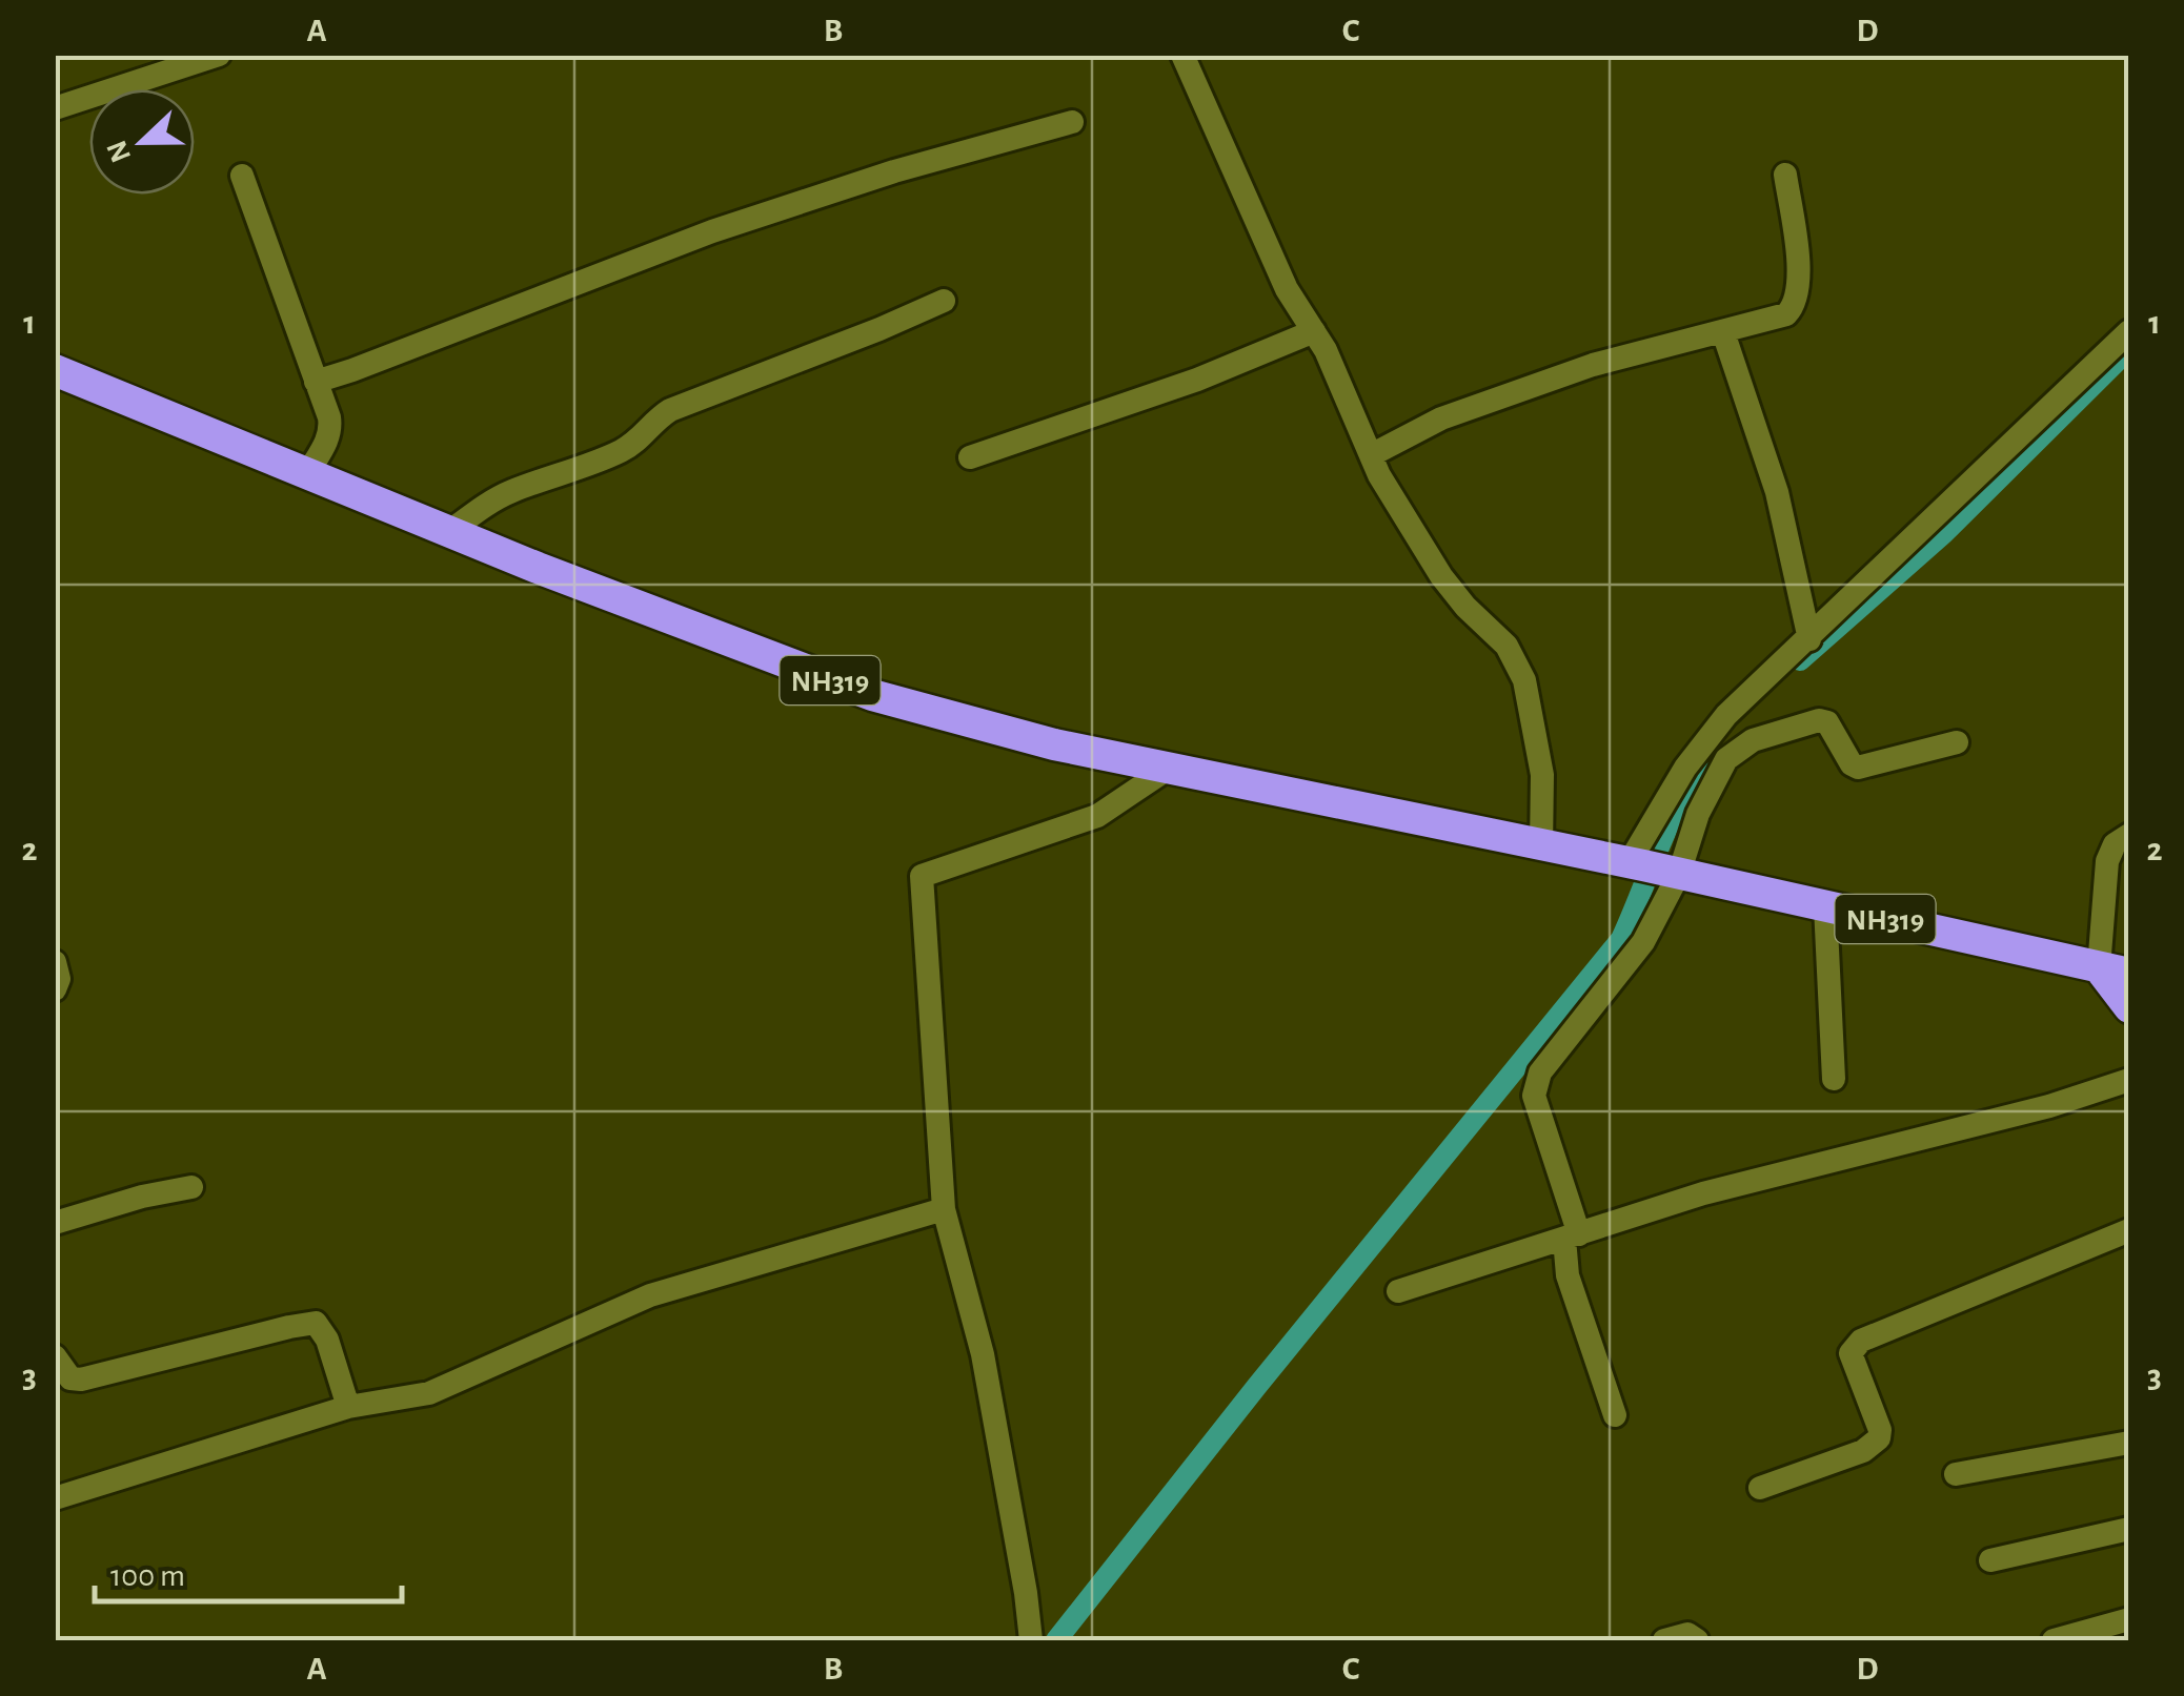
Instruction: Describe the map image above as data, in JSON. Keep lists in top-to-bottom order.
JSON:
{
  "streets": {
    "highway": ["NH319"]
  },
  "scale_bar": "100 m",
  "north": "left",
  "grid": {
    "columns": [
      "A",
      "B",
      "C",
      "D"
    ],
    "rows": ["1", "2", "3"]
  }
}
